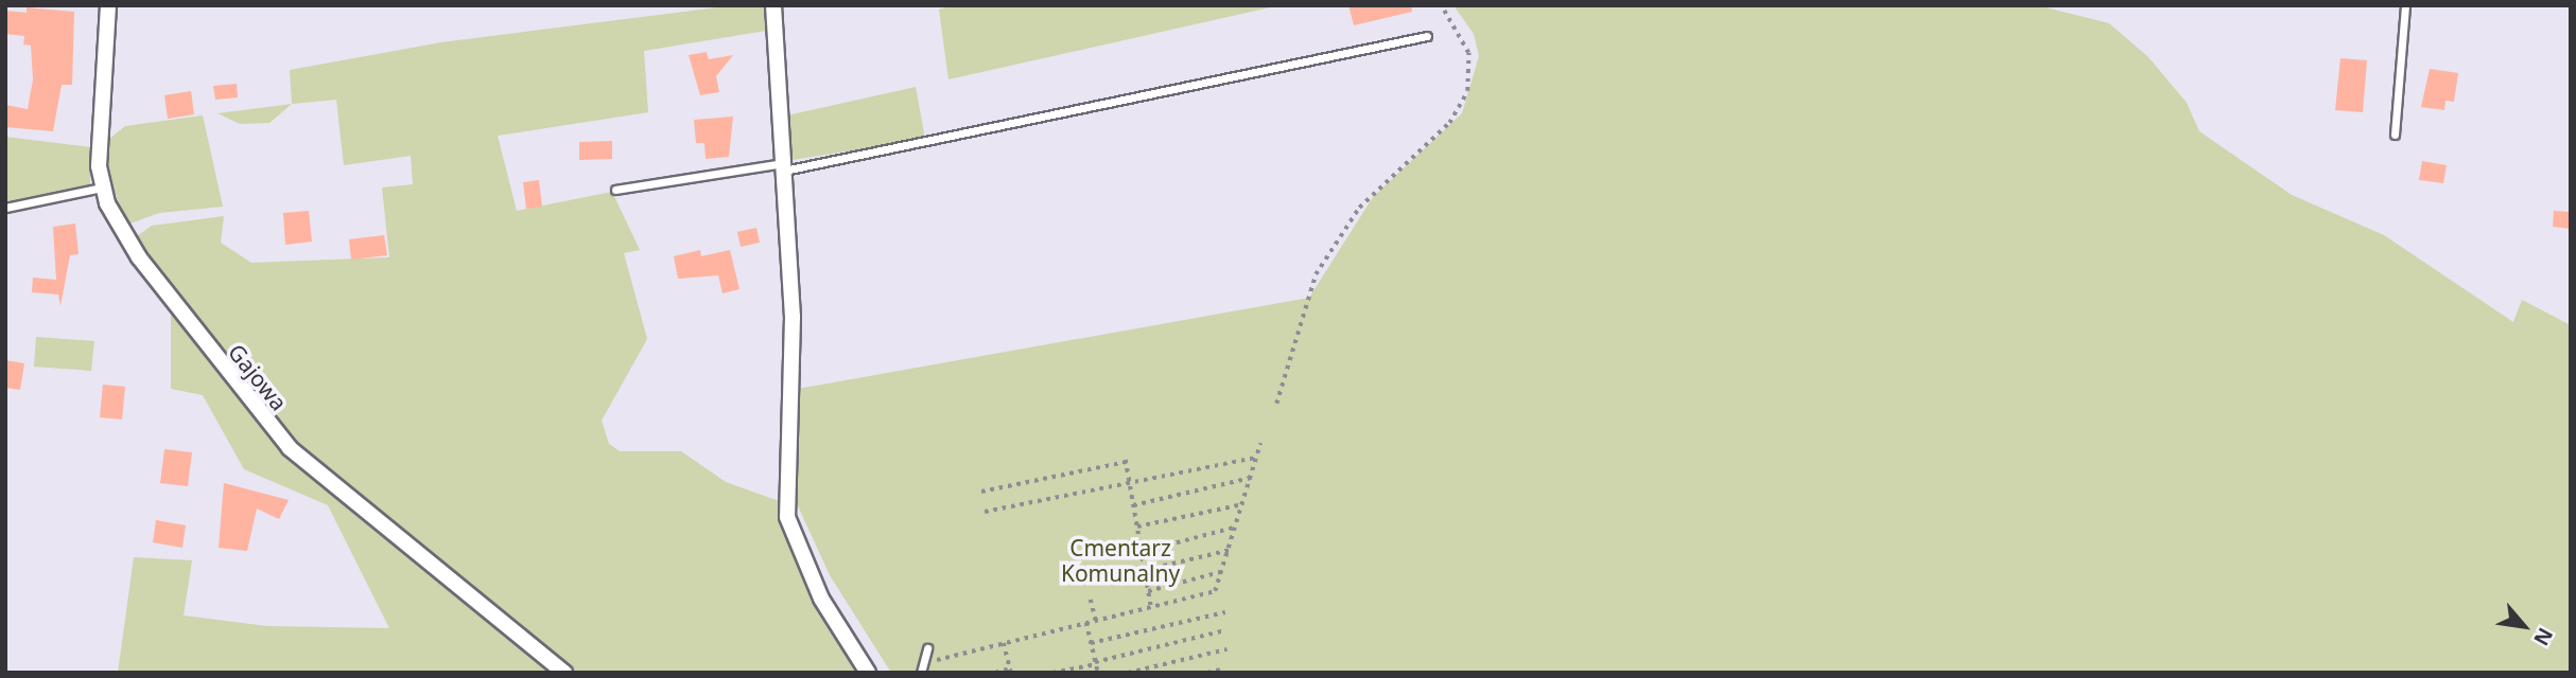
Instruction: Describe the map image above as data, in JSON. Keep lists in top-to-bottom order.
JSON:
{
  "streets": {
    "street": ["Gajowa"]
  },
  "parks": ["Cmentarz Komunalny"],
  "north": "bottom right"
}
